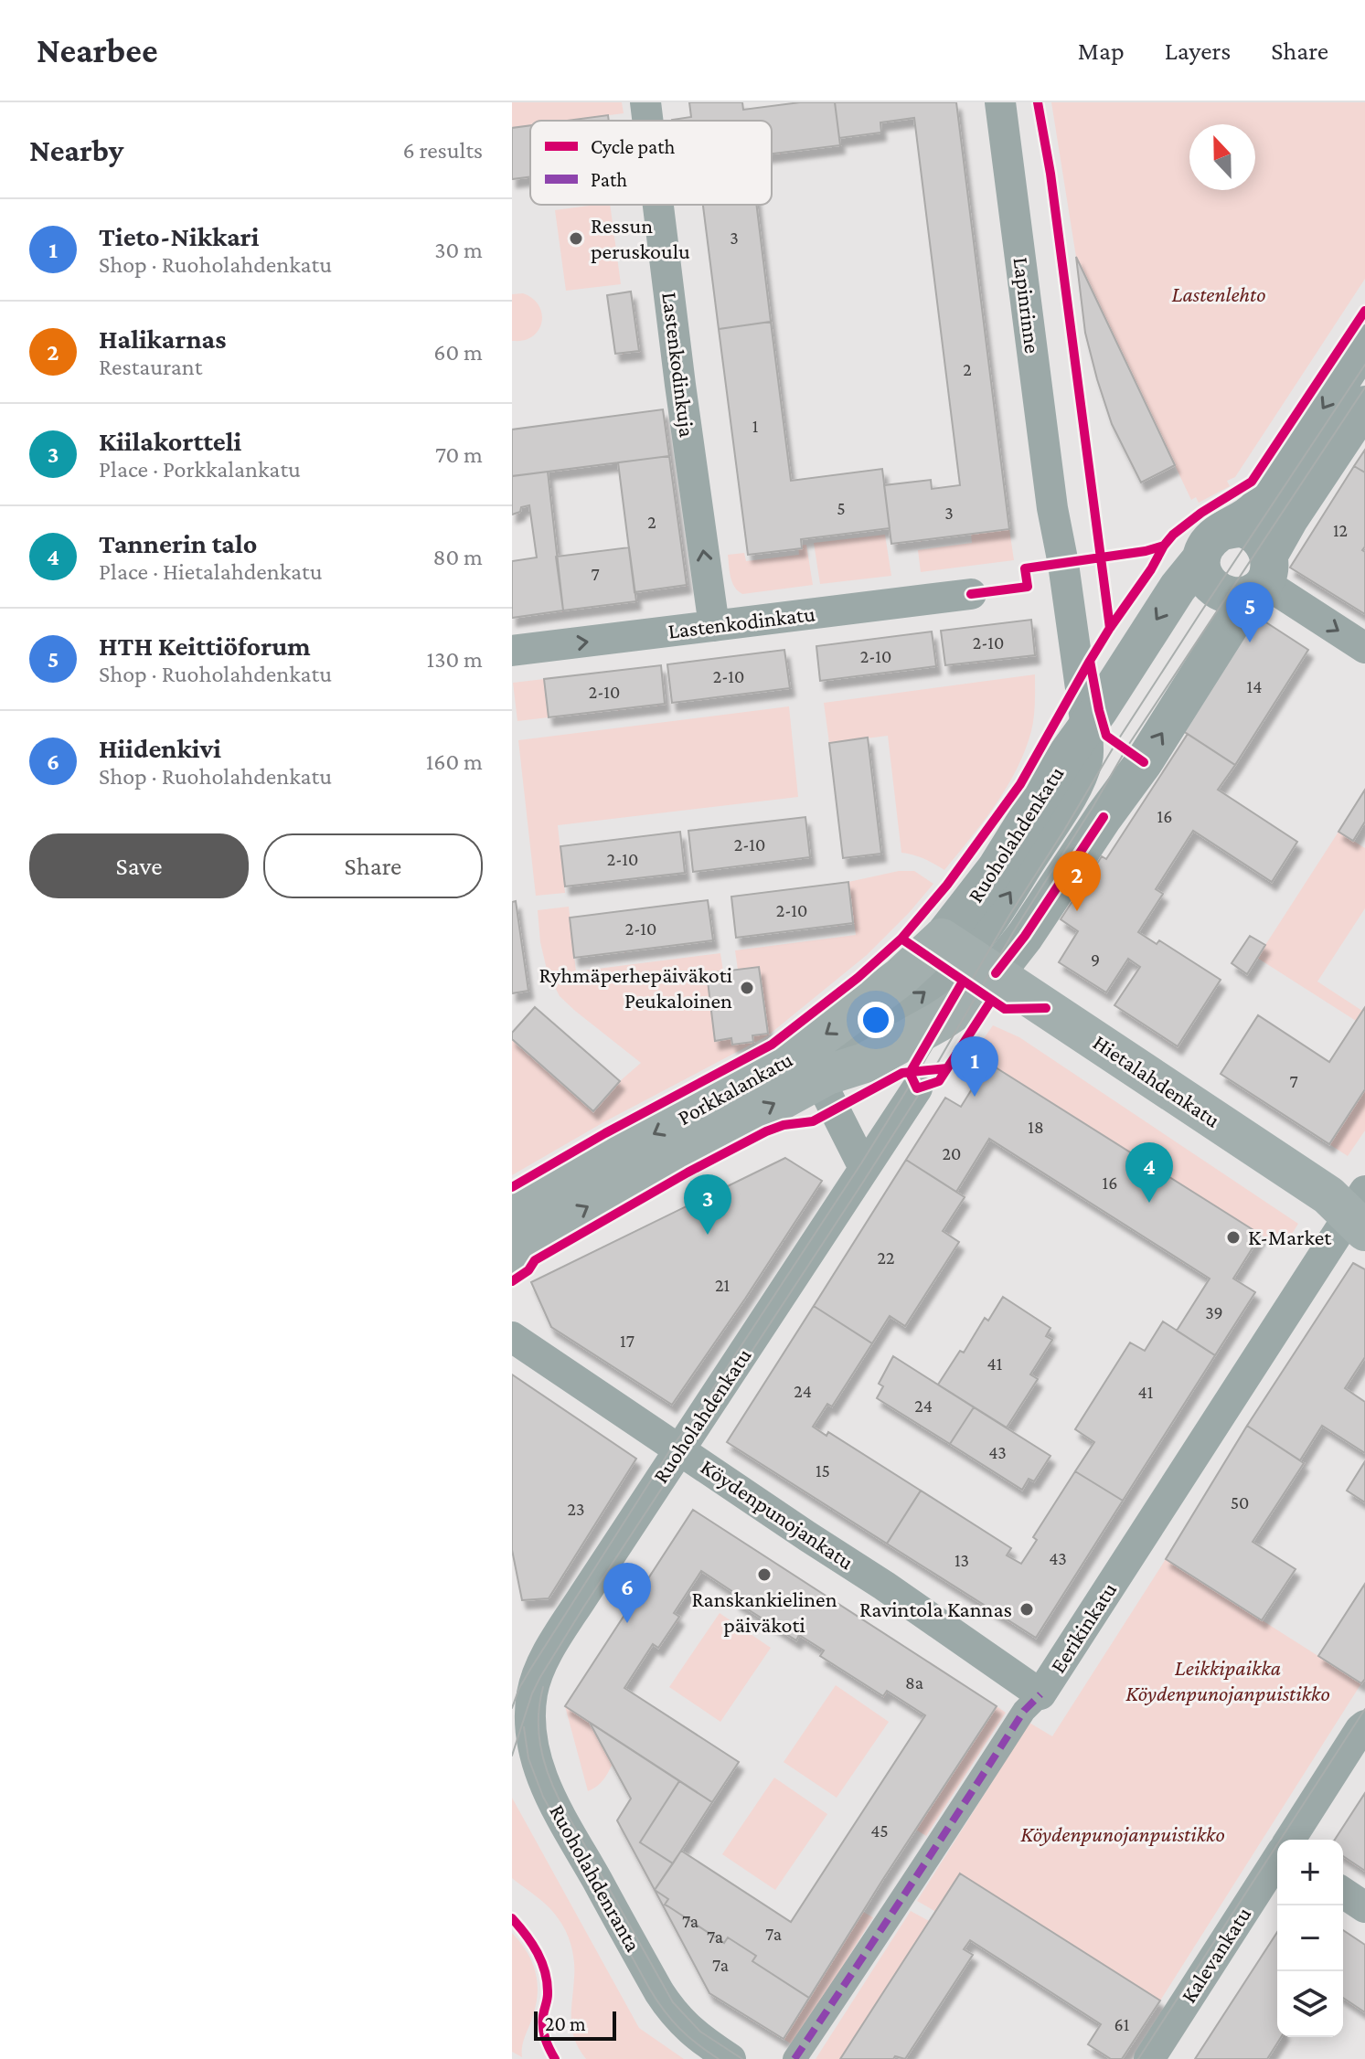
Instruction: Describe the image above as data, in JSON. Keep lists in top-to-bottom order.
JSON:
{
  "streets": {
    "main road": ["Ruoholahdenkatu", "Hietalahdenkatu", "Porkkalankatu"],
    "street": [
      "Lapinrinne",
      "Lastenkodinkuja",
      "Lastenkodinkatu",
      "Köydenpunojankatu",
      "Eerikinkatu",
      "Ruoholahdenranta",
      "Kalevankatu"
    ]
  },
  "crossings": [
    ["Lapinrinne", "Ruoholahdenkatu"],
    ["Lastenkodinkuja", "Lastenkodinkatu"],
    ["Ruoholahdenkatu", "Hietalahdenkatu"],
    ["Ruoholahdenkatu", "Porkkalankatu"],
    ["Ruoholahdenkatu", "Köydenpunojankatu"],
    ["Ruoholahdenkatu", "Ruoholahdenranta"],
    ["Hietalahdenkatu", "Porkkalankatu"],
    ["Hietalahdenkatu", "Eerikinkatu"],
    ["Köydenpunojankatu", "Eerikinkatu"]
  ],
  "one_way": ["Lastenkodinkuja", "Lastenkodinkatu"],
  "parks": ["Lastenlehto", "Leikkipaikka Köydenpunojanpuistikko", "Köydenpunojanpuistikko"],
  "places": [
    "Ressun peruskoulu",
    "Ryhmäperhepäiväkoti Peukaloinen",
    "K-Market",
    "Ranskankielinen päiväkoti",
    "Ravintola Kannas"
  ],
  "house_numbers": [
    "3",
    "2",
    "1",
    "5",
    "3",
    "2",
    "12",
    "7",
    "2-10",
    "2-10",
    "2-10",
    "14",
    "2-10",
    "16",
    "2-10",
    "2-10",
    "2-10",
    "2-10",
    "9",
    "7",
    "18",
    "20",
    "16",
    "22",
    "21",
    "39",
    "17",
    "41",
    "24",
    "41",
    "24",
    "43",
    "15",
    "50",
    "23",
    "43",
    "13",
    "8a",
    "45",
    "7a",
    "7a",
    "7a",
    "7a",
    "61"
  ],
  "legend": ["Cycle path", "Path"],
  "scale_bar": "20 m",
  "north": "top",
  "page": {
    "header": "Nearbee",
    "nav": ["Map", "Layers", "Share"],
    "heading": ["Nearby", "6 results"],
    "list": [
      {
        "mark": "1",
        "name": "Tieto-Nikkari",
        "note": "Shop · Ruoholahdenkatu",
        "value": "30 m"
      },
      {
        "mark": "2",
        "name": "Halikarnas",
        "note": "Restaurant",
        "value": "60 m"
      },
      {
        "mark": "3",
        "name": "Kiilakortteli",
        "note": "Place · Porkkalankatu",
        "value": "70 m"
      },
      {
        "mark": "4",
        "name": "Tannerin talo",
        "note": "Place · Hietalahdenkatu",
        "value": "80 m"
      },
      {
        "mark": "5",
        "name": "HTH Keittiöforum",
        "note": "Shop · Ruoholahdenkatu",
        "value": "130 m"
      },
      {
        "mark": "6",
        "name": "Hiidenkivi",
        "note": "Shop · Ruoholahdenkatu",
        "value": "160 m"
      }
    ],
    "pins": [
      "5",
      "2",
      "1",
      "4",
      "3",
      "6"
    ],
    "buttons": ["Save", "Share"],
    "map_buttons": ["+", "−"],
    "scale": "20 m"
  }
}
